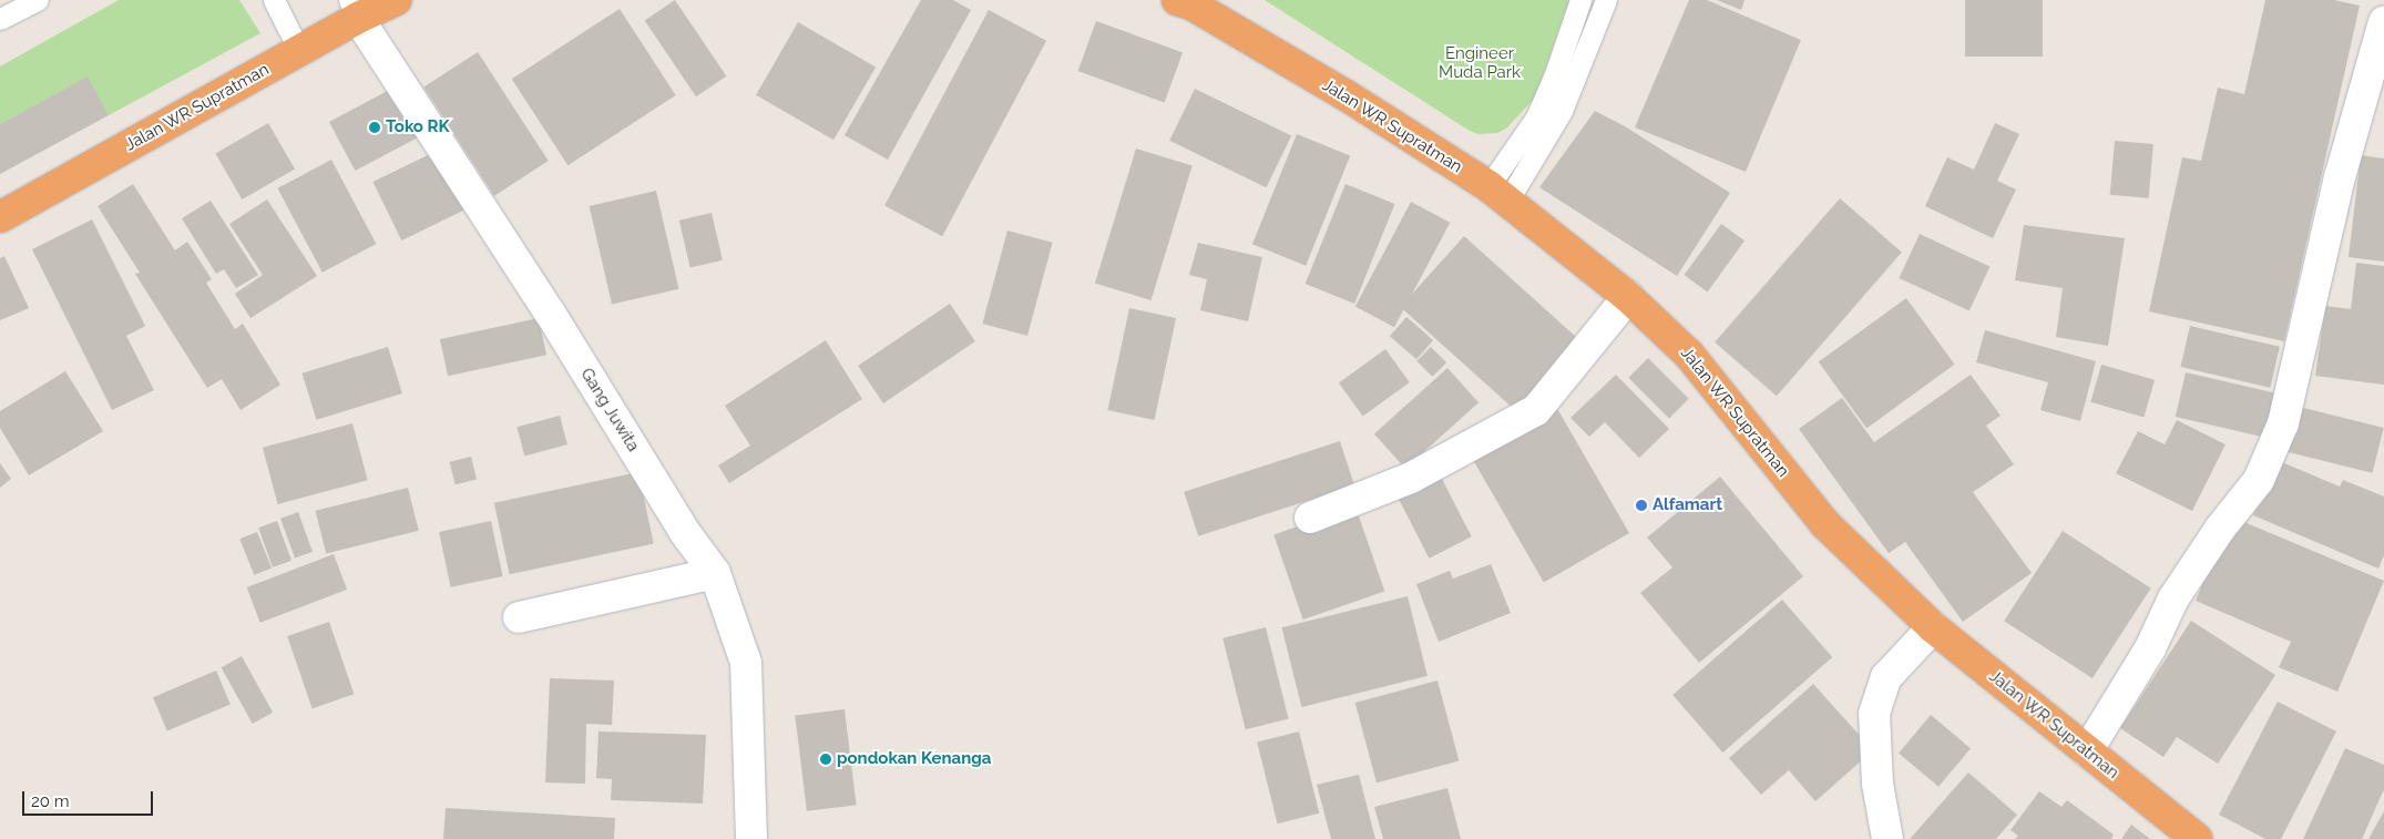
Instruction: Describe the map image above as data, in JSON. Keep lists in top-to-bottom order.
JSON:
{
  "streets": {
    "highway": ["Jalan WR Supratman"],
    "street": ["Gang Juwita"]
  },
  "crossings": [
    ["Jalan WR Supratman", "Gang Juwita"]
  ],
  "parks": ["Engineer Muda Park"],
  "places": ["Toko RK", "Alfamart", "pondokan Kenanga"],
  "scale_bar": "20 m"
}
